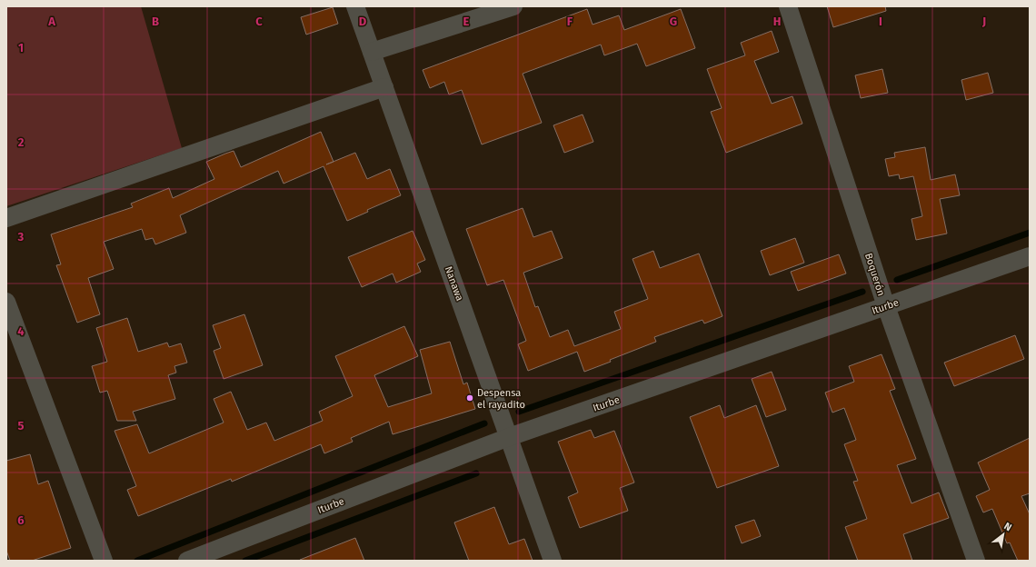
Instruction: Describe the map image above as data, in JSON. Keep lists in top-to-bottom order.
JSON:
{
  "streets": {
    "street": ["Boquerón", "Nanawa", "Iturbe"]
  },
  "crossings": [
    ["Boquerón", "Iturbe"],
    ["Nanawa", "Iturbe"]
  ],
  "places": ["Despensa el rayadito"],
  "north": "top right",
  "grid": {
    "columns": [
      "A",
      "B",
      "C",
      "D",
      "E",
      "F",
      "G",
      "H",
      "I",
      "J"
    ],
    "rows": [
      "1",
      "2",
      "3",
      "4",
      "5",
      "6"
    ]
  }
}
